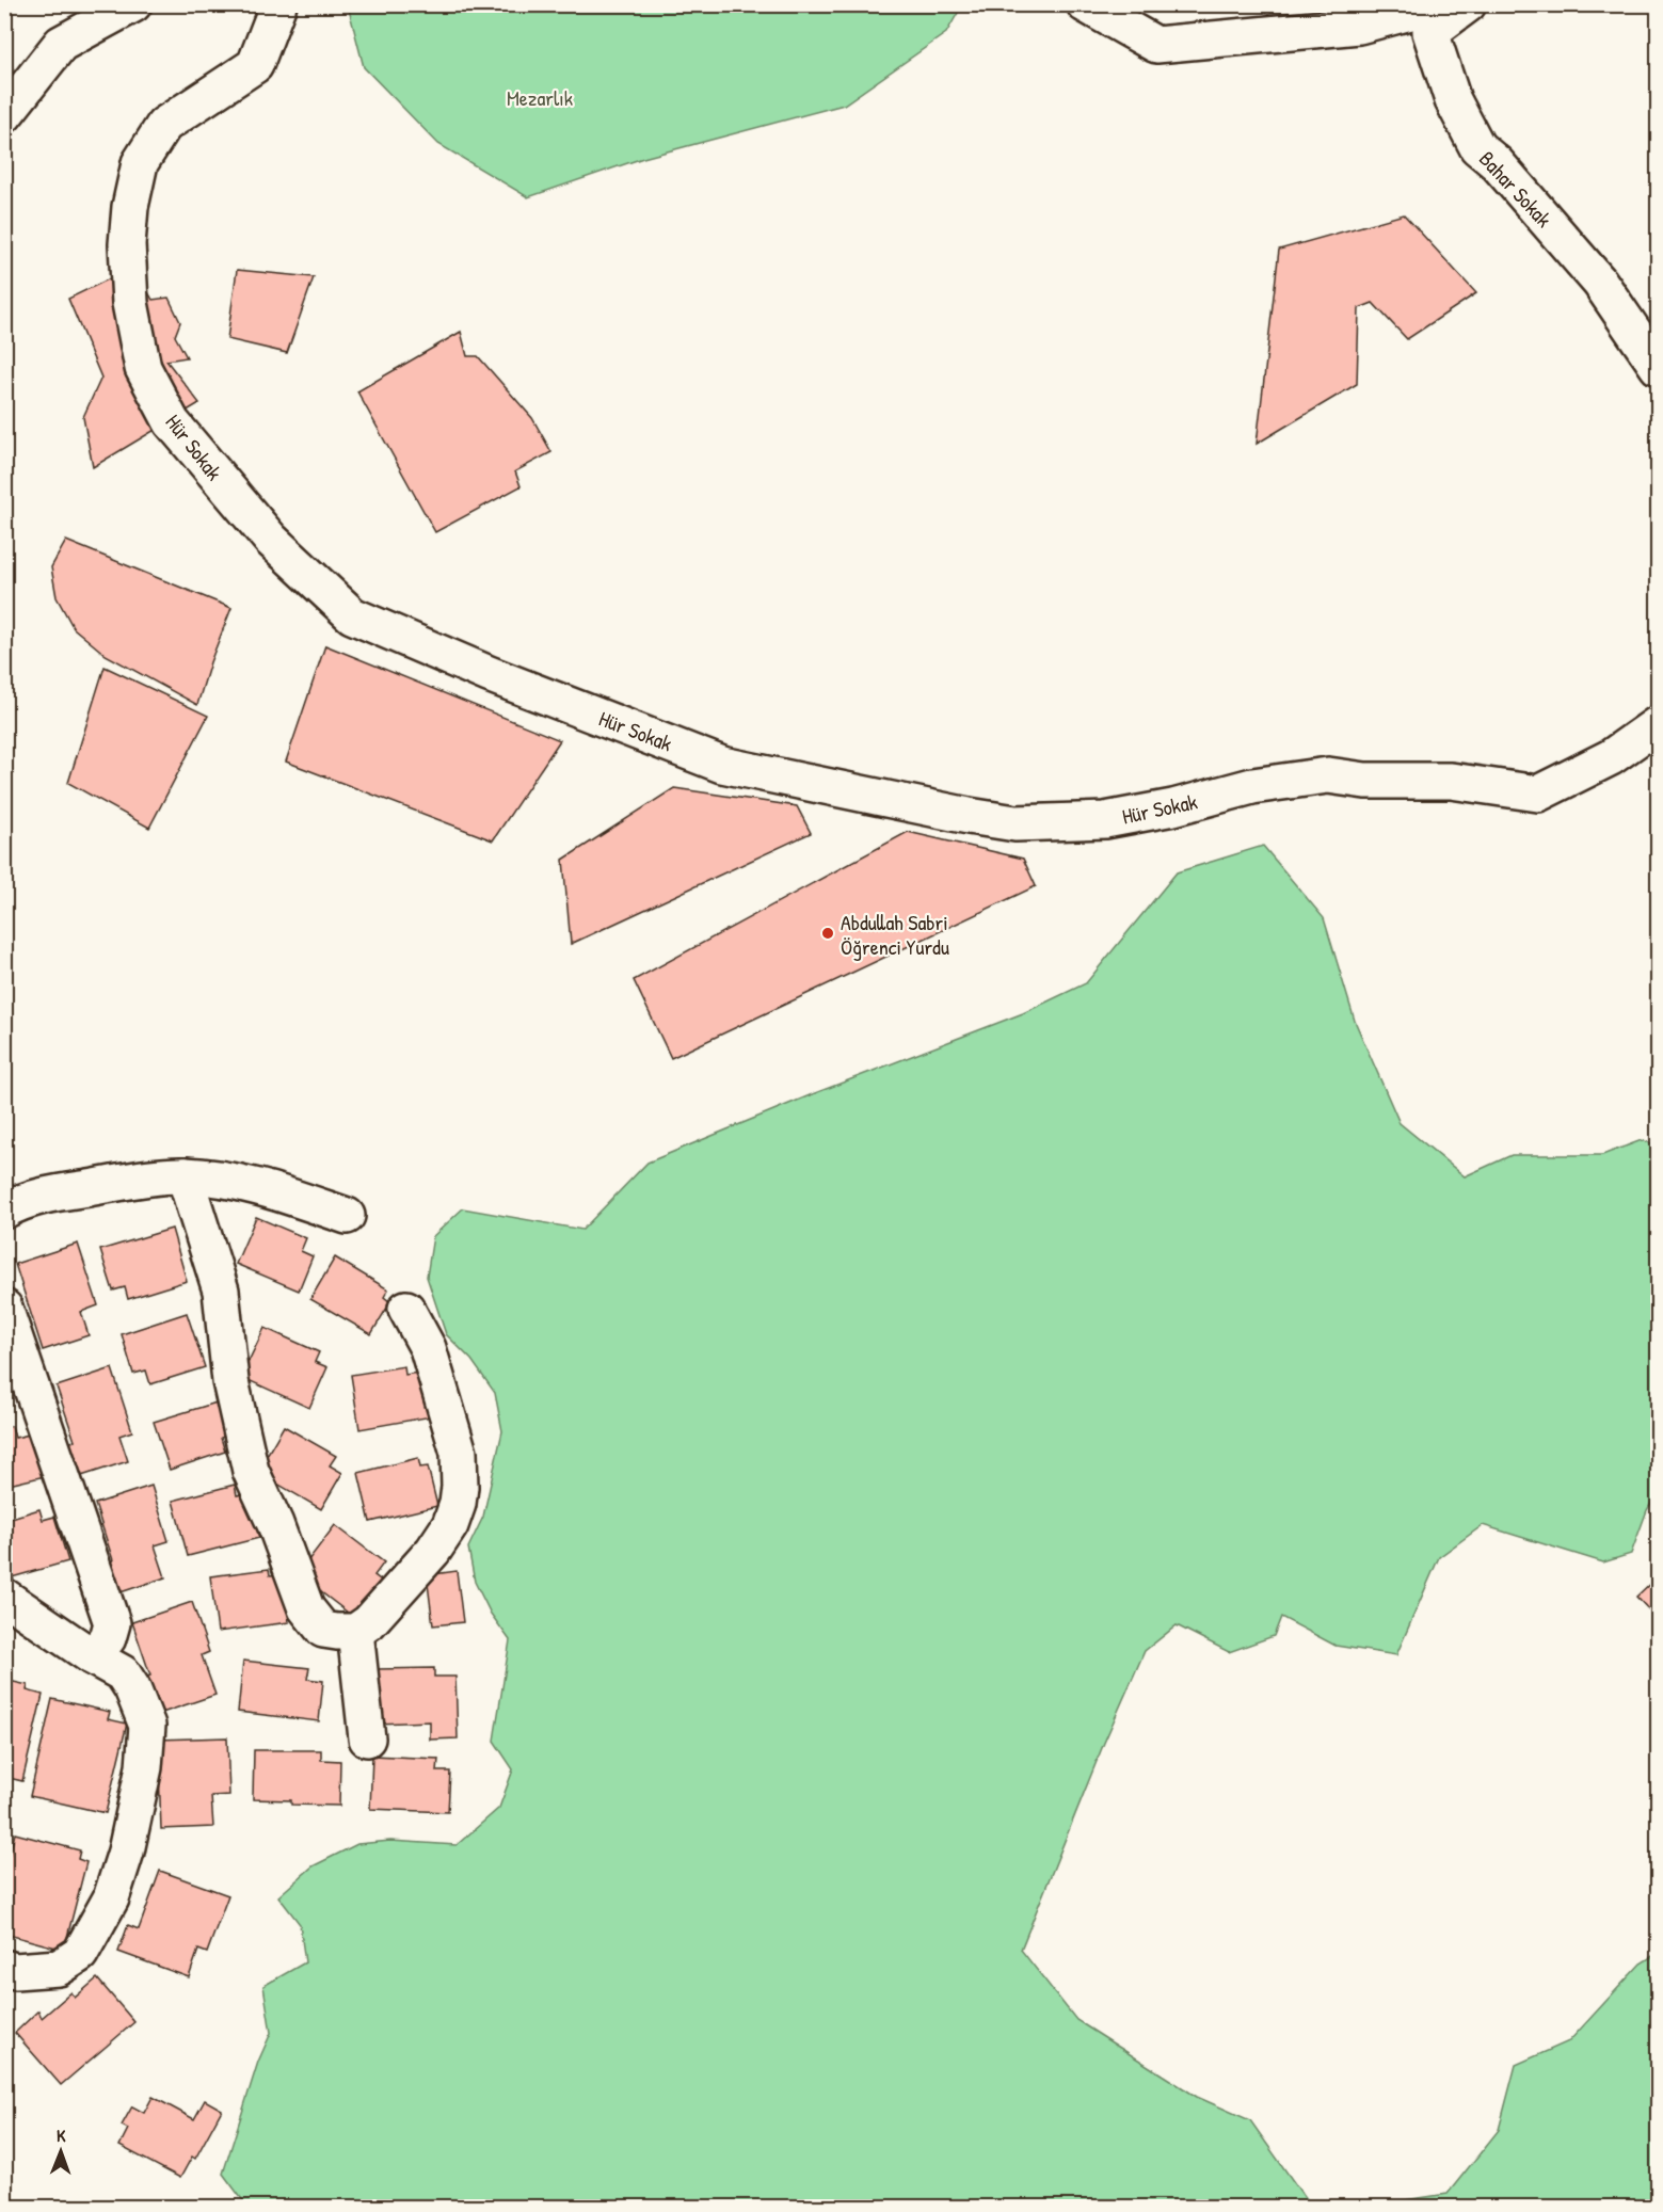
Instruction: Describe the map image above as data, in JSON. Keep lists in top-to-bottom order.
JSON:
{
  "streets": {
    "street": ["Bahar Sokak", "Hür Sokak"]
  },
  "parks": ["Mezarlık"],
  "places": ["Abdullah Sabri Öğrenci Yurdu"],
  "north": "top"
}
